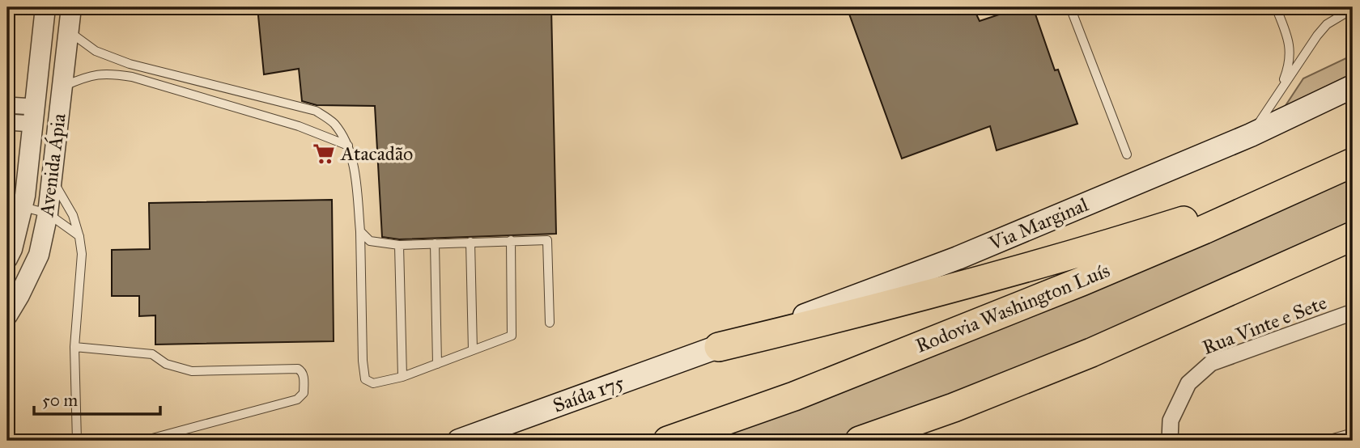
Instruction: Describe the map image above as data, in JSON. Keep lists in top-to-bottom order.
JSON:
{
  "streets": {
    "highway": ["Rodovia Washington Luís"],
    "main road": ["Via Marginal", "Saída 175"],
    "street": ["Avenida Ápia", "Rua Vinte e Sete"]
  },
  "crossings": [
    ["Via Marginal", "Saída 175"]
  ],
  "places": {
    "supermarket": ["Atacadão"]
  },
  "scale_bar": "50 m"
}
